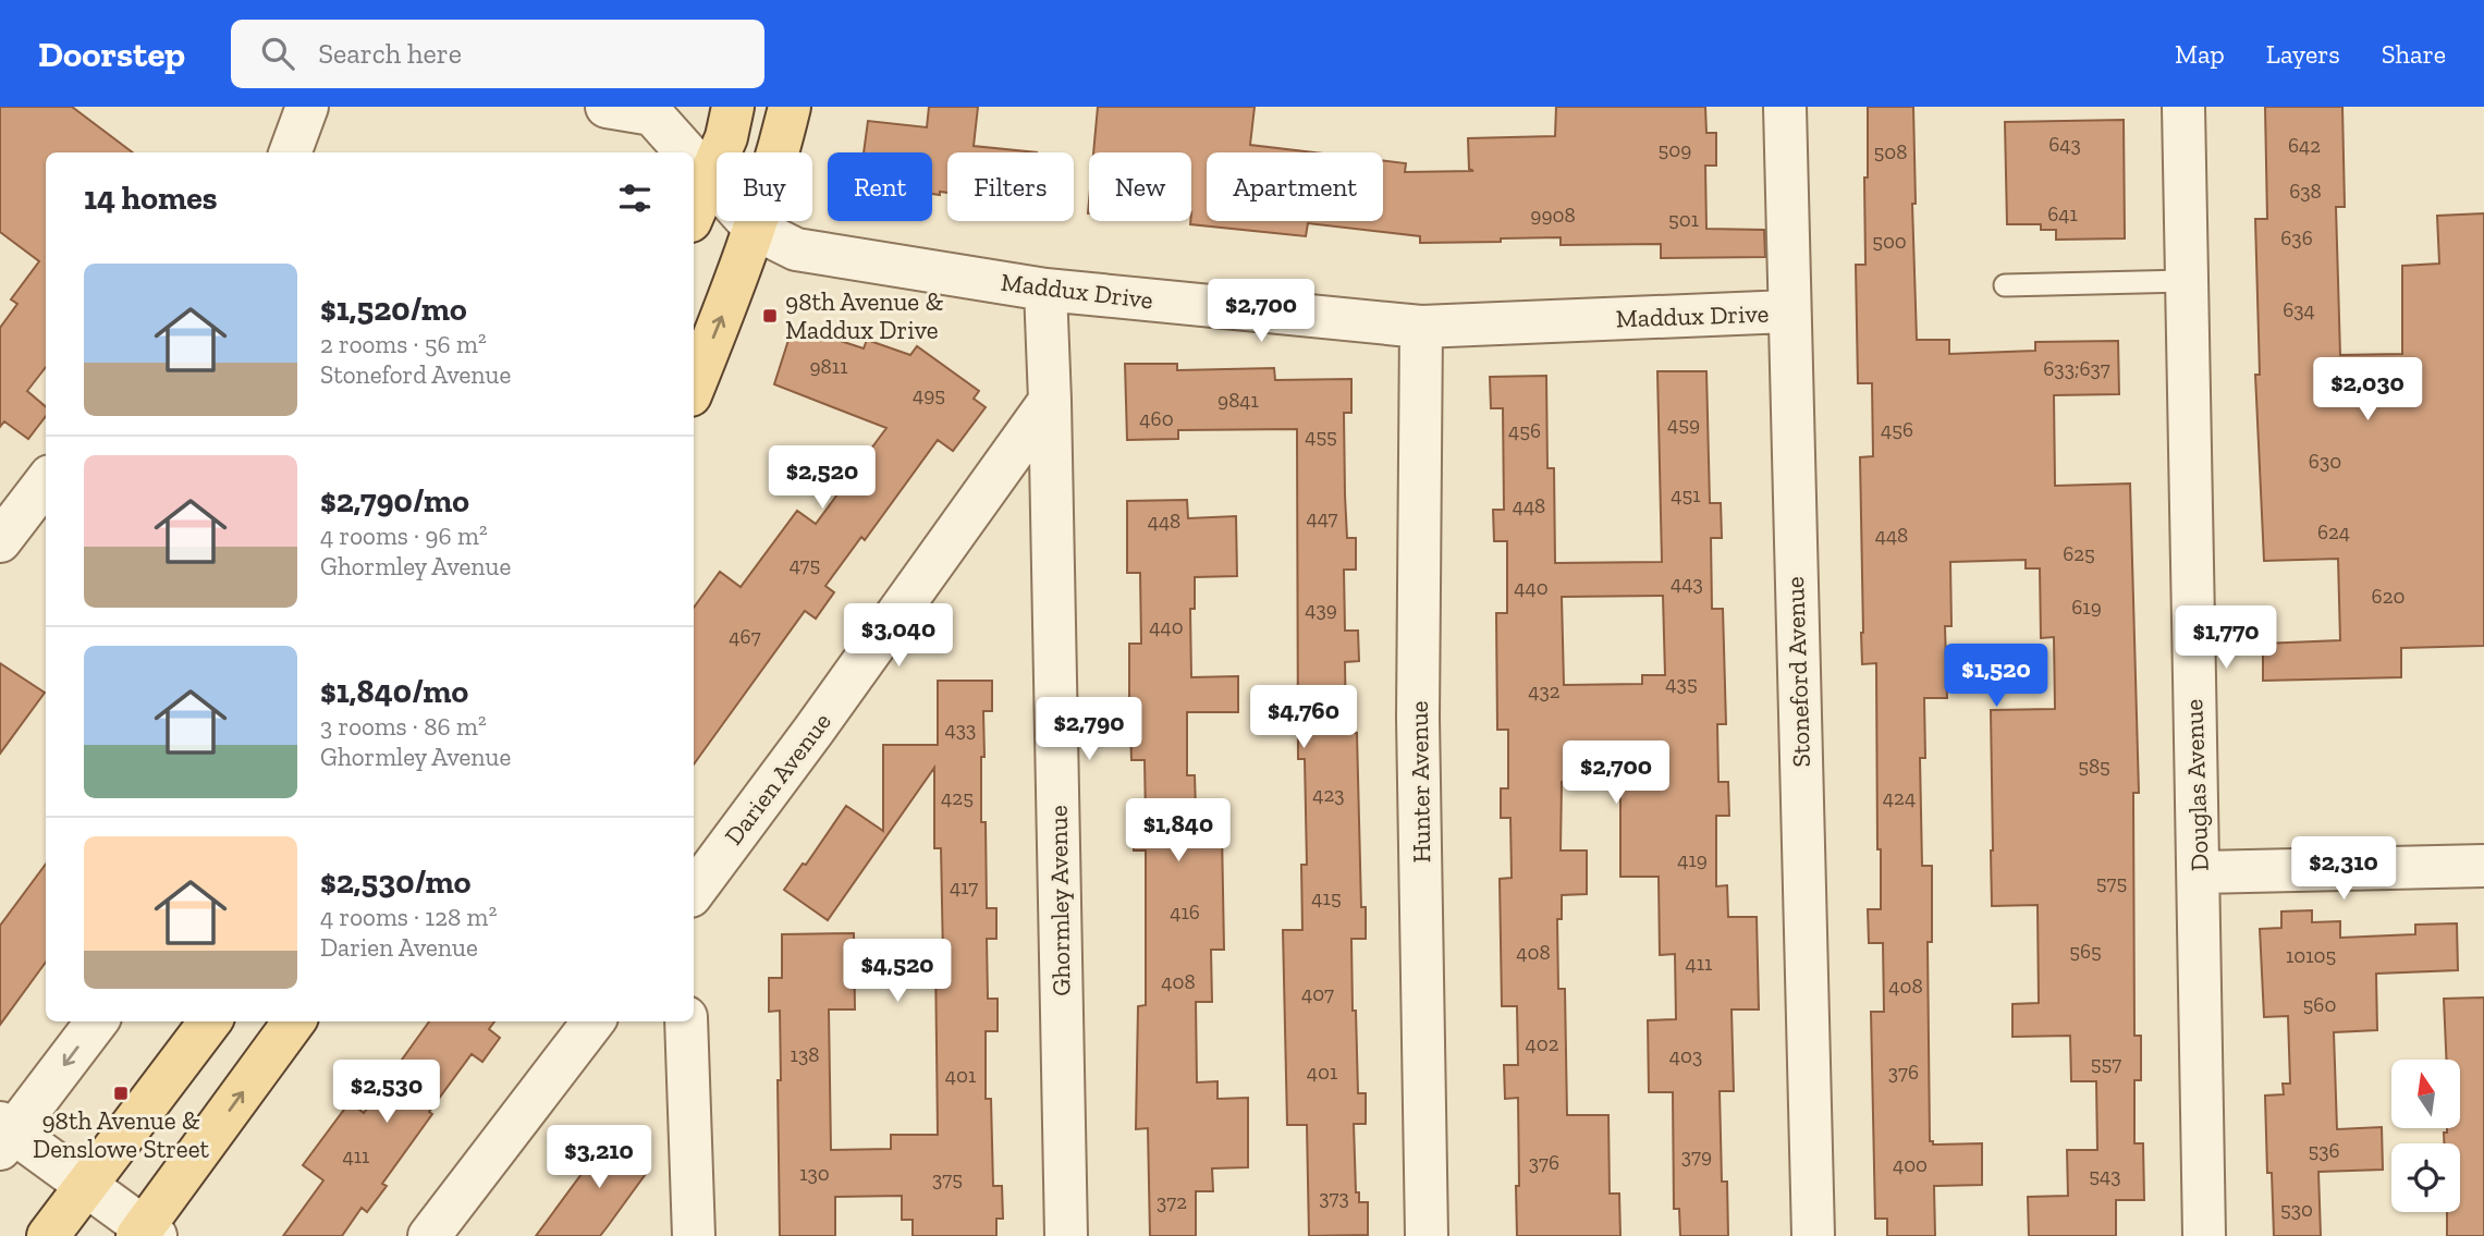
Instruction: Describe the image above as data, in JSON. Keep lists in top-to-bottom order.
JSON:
{
  "streets": {
    "street": [
      "Maddux Drive",
      "Stoneford Avenue",
      "Darien Avenue",
      "Hunter Avenue",
      "Douglas Avenue",
      "Ghormley Avenue"
    ]
  },
  "crossings": [
    ["Maddux Drive", "Stoneford Avenue"],
    ["Maddux Drive", "Hunter Avenue"],
    ["Maddux Drive", "Ghormley Avenue"],
    ["Darien Avenue", "Ghormley Avenue"]
  ],
  "places": {
    "transit": ["98th Avenue & Maddux Drive", "98th Avenue & Denslowe Street"]
  },
  "house_numbers": [
    "643",
    "642",
    "509",
    "508",
    "638",
    "641",
    "9908",
    "501",
    "636",
    "500",
    "634",
    "9811",
    "633;637",
    "495",
    "9841",
    "460",
    "459",
    "456",
    "456",
    "455",
    "630",
    "451",
    "448",
    "447",
    "448",
    "624",
    "448",
    "625",
    "475",
    "443",
    "440",
    "620",
    "619",
    "439",
    "440",
    "467",
    "435",
    "432",
    "433",
    "585",
    "423",
    "425",
    "424",
    "419",
    "575",
    "417",
    "415",
    "416",
    "565",
    "408",
    "10105",
    "411",
    "408",
    "408",
    "407",
    "560",
    "402",
    "138",
    "403",
    "557",
    "401",
    "376",
    "401",
    "536",
    "411",
    "379",
    "376",
    "400",
    "130",
    "543",
    "375",
    "373",
    "372",
    "530"
  ],
  "north": "top",
  "page": {
    "header": "Doorstep",
    "search": "Search here",
    "nav": ["Map", "Layers", "Share"],
    "chip": [
      "Buy",
      "Rent",
      "Filters",
      "New",
      "Apartment"
    ],
    "heading": "14 homes",
    "list": [
      {
        "name": "$1,520/mo",
        "note": "2 rooms · 56 m² · Stoneford Avenue"
      },
      {
        "name": "$2,790/mo",
        "note": "4 rooms · 96 m² · Ghormley Avenue"
      },
      {
        "name": "$1,840/mo",
        "note": "3 rooms · 86 m² · Ghormley Avenue"
      },
      {
        "name": "$2,530/mo",
        "note": "4 rooms · 128 m² · Darien Avenue"
      }
    ],
    "price": [
      "$2,700",
      "$2,030",
      "$2,520",
      "$3,040",
      "$1,770",
      "$1,520",
      "$4,760",
      "$2,790",
      "$2,700",
      "$1,840",
      "$2,310",
      "$4,520",
      "$2,530",
      "$3,210"
    ]
  }
}
